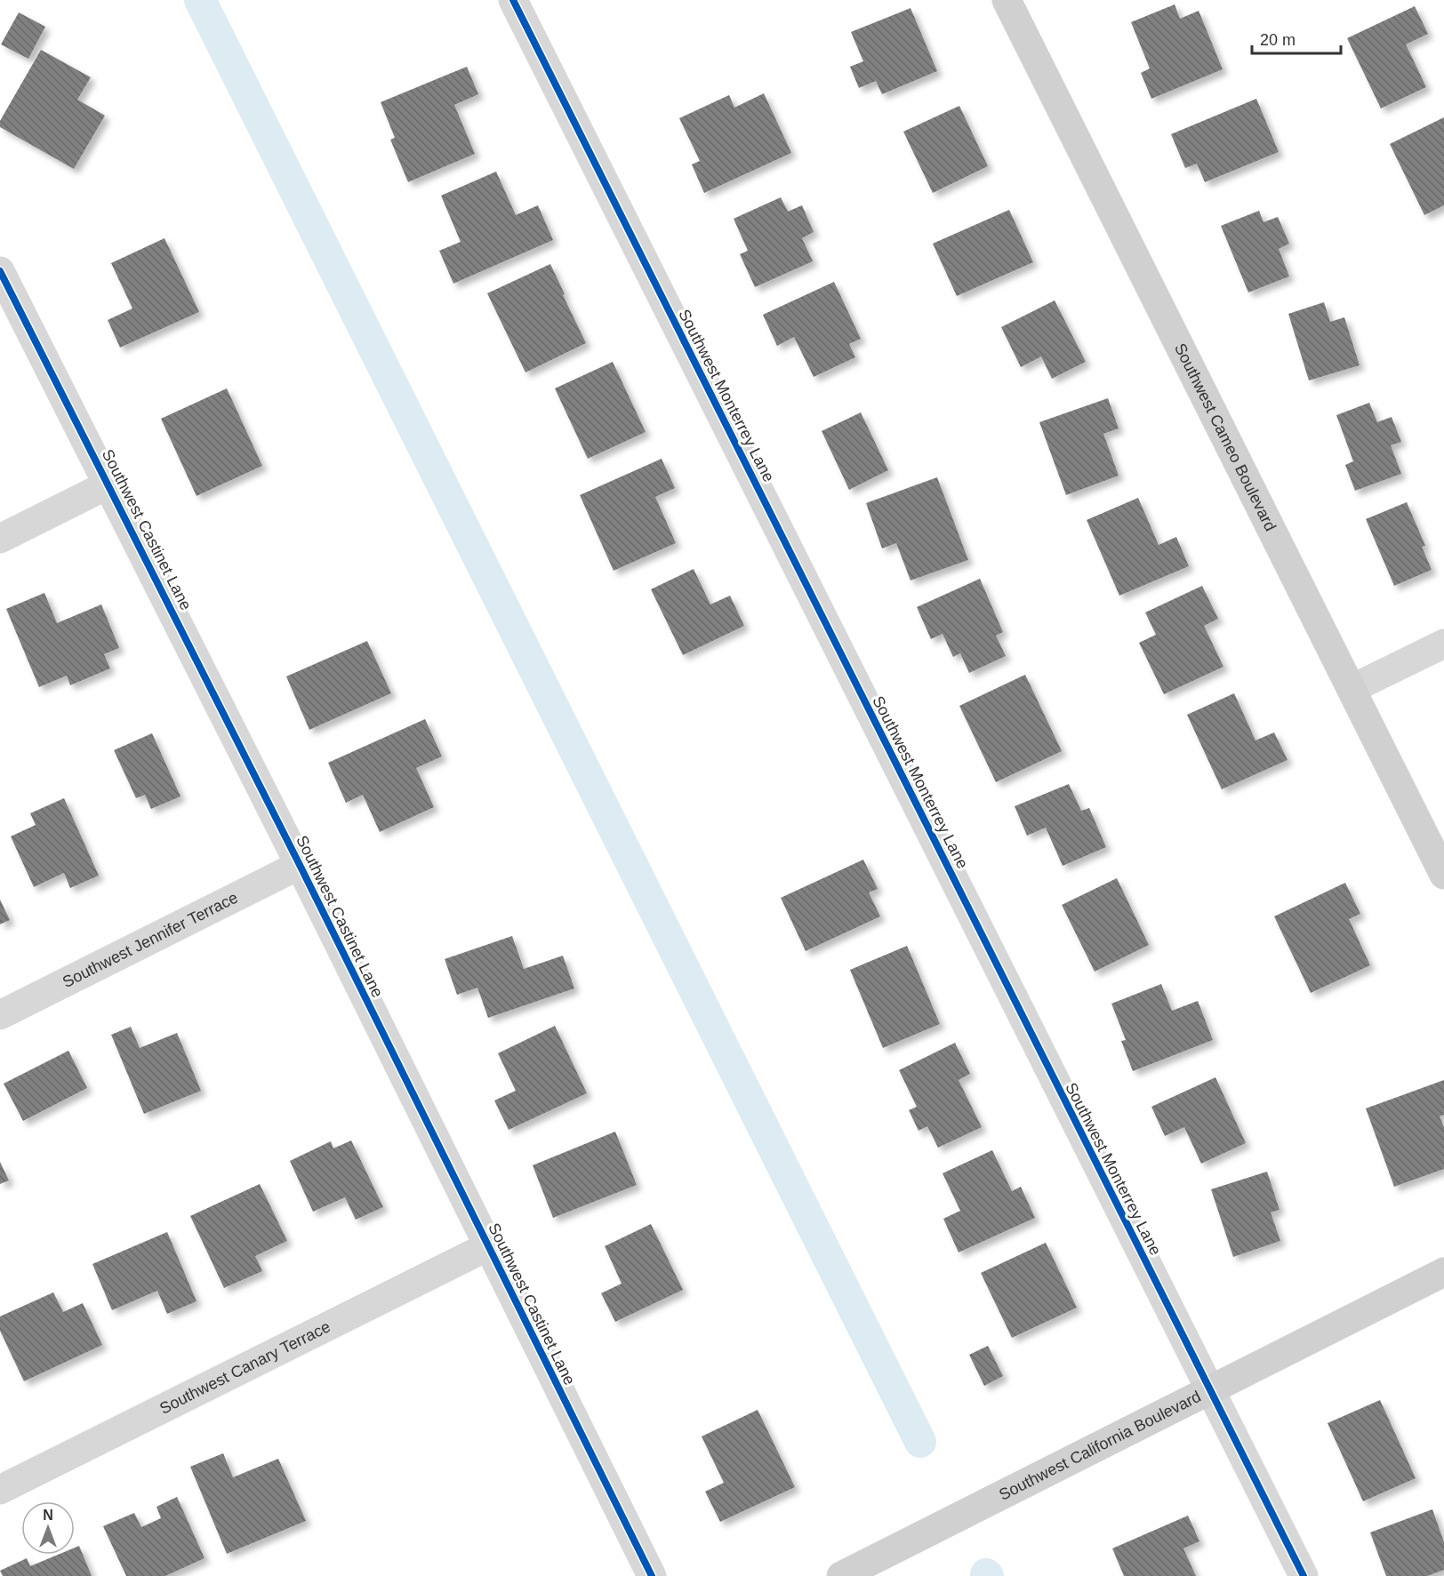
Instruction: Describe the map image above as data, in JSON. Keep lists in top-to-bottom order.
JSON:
{
  "streets": {
    "street": [
      "Southwest Monterrey Lane",
      "Southwest Cameo Boulevard",
      "Southwest Castinet Lane",
      "Southwest Jennifer Terrace",
      "Southwest Canary Terrace",
      "Southwest California Boulevard"
    ]
  },
  "crossings": [
    ["Southwest Monterrey Lane", "Southwest California Boulevard"],
    ["Southwest Castinet Lane", "Southwest Jennifer Terrace"],
    ["Southwest Castinet Lane", "Southwest Canary Terrace"]
  ],
  "scale_bar": "20 m",
  "north": "top"
}
